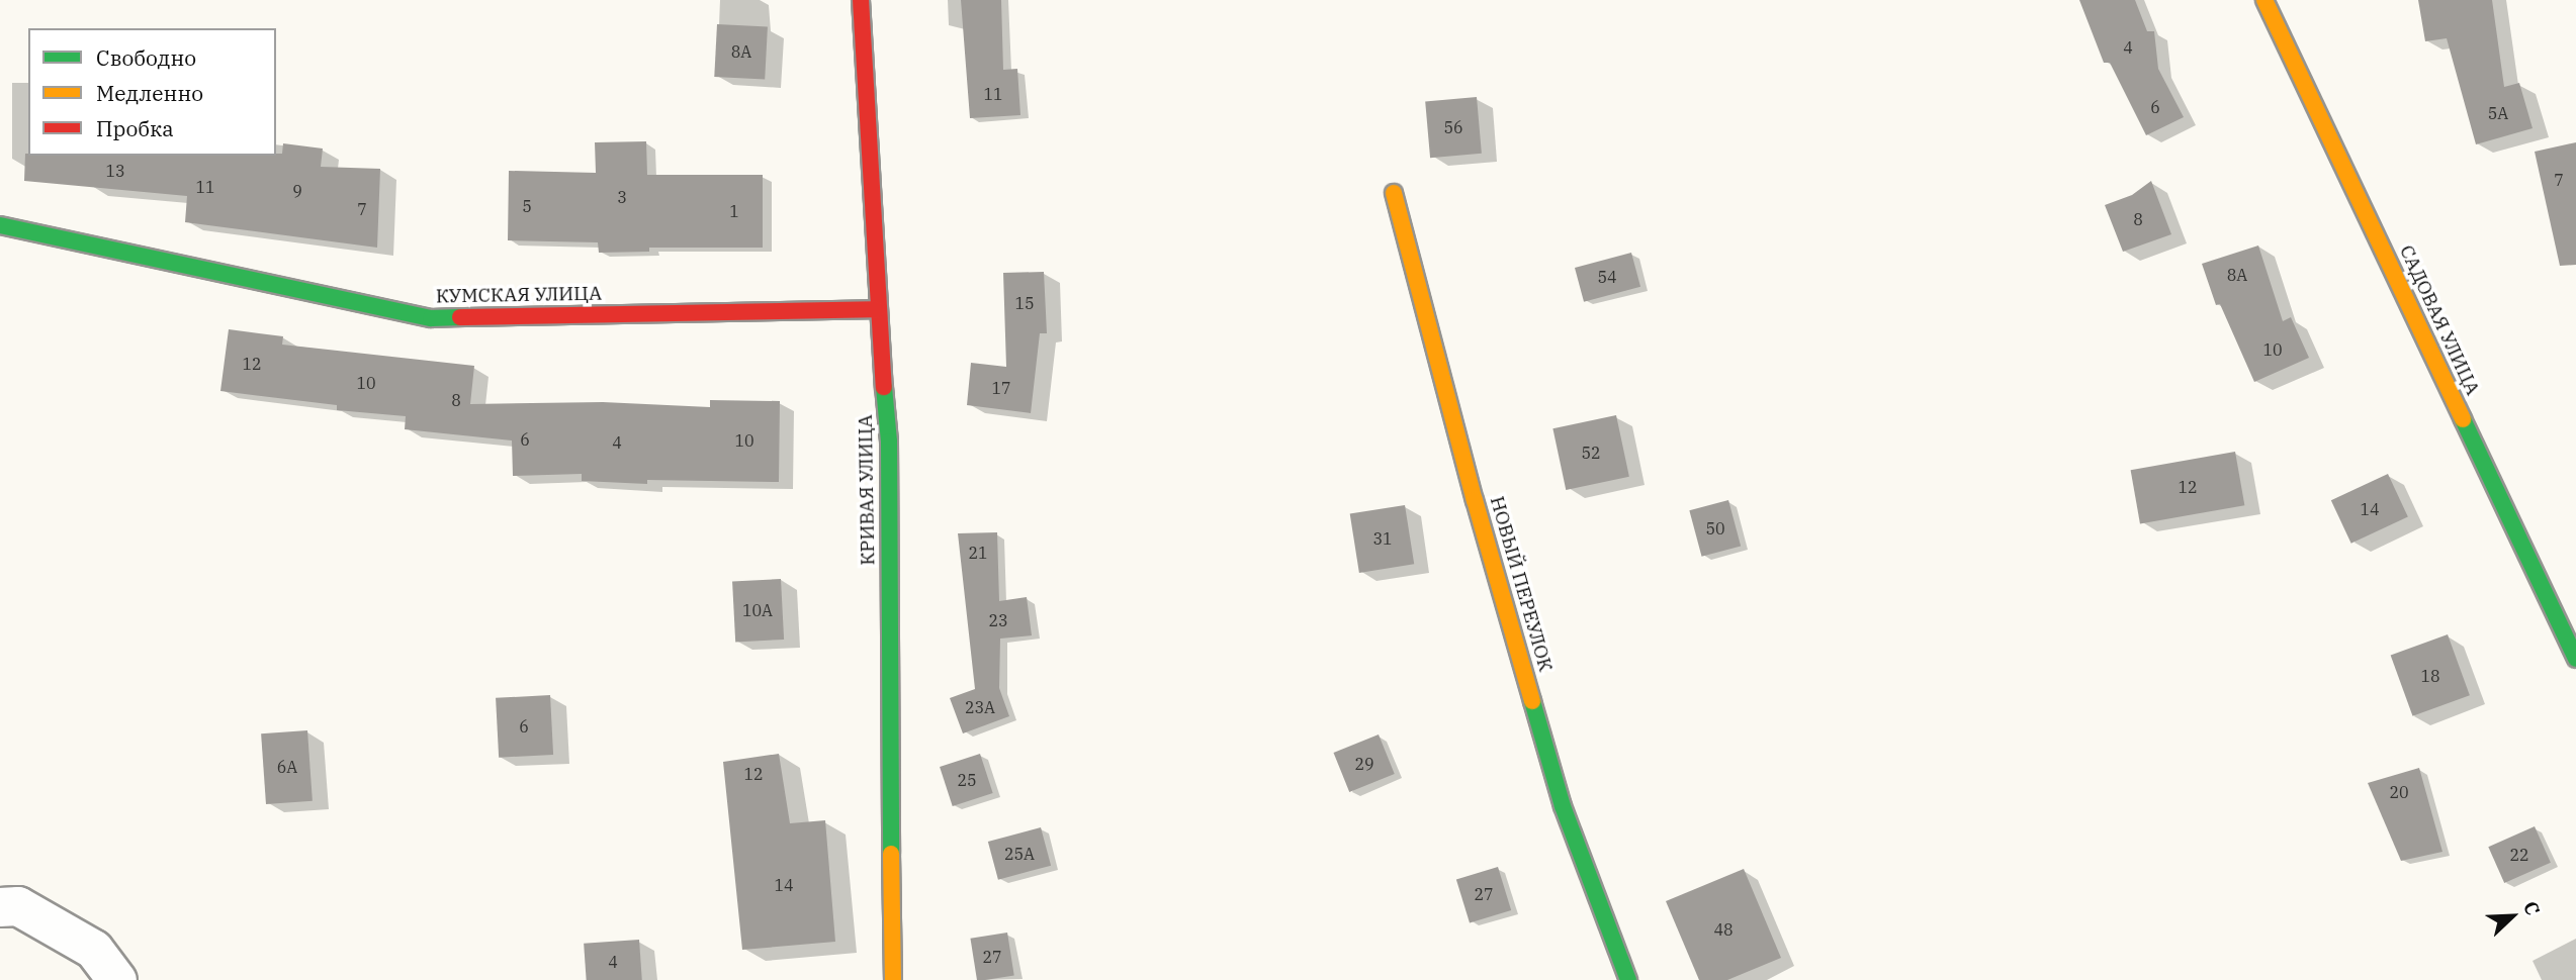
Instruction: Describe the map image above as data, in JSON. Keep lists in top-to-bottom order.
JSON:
{
  "streets": {
    "street": [
      "КУМСКАЯ УЛИЦА",
      "САДОВАЯ УЛИЦА",
      "КРИВАЯ УЛИЦА",
      "НОВЫЙ ПЕРЕУЛОК"
    ]
  },
  "crossings": [
    ["КУМСКАЯ УЛИЦА", "КРИВАЯ УЛИЦА"]
  ],
  "house_numbers": [
    "4",
    "8А",
    "11",
    "6",
    "5А",
    "56",
    "13",
    "7",
    "11",
    "9",
    "3",
    "5",
    "7",
    "1",
    "8",
    "8А",
    "54",
    "15",
    "10",
    "12",
    "10",
    "17",
    "8",
    "6",
    "10",
    "4",
    "52",
    "12",
    "14",
    "50",
    "31",
    "21",
    "10А",
    "23",
    "18",
    "23А",
    "6",
    "29",
    "6А",
    "12",
    "25",
    "20",
    "25А",
    "22",
    "14",
    "27",
    "48",
    "27",
    "4"
  ],
  "legend": ["Свободно", "Медленно", "Пробка"],
  "north": "top right"
}
